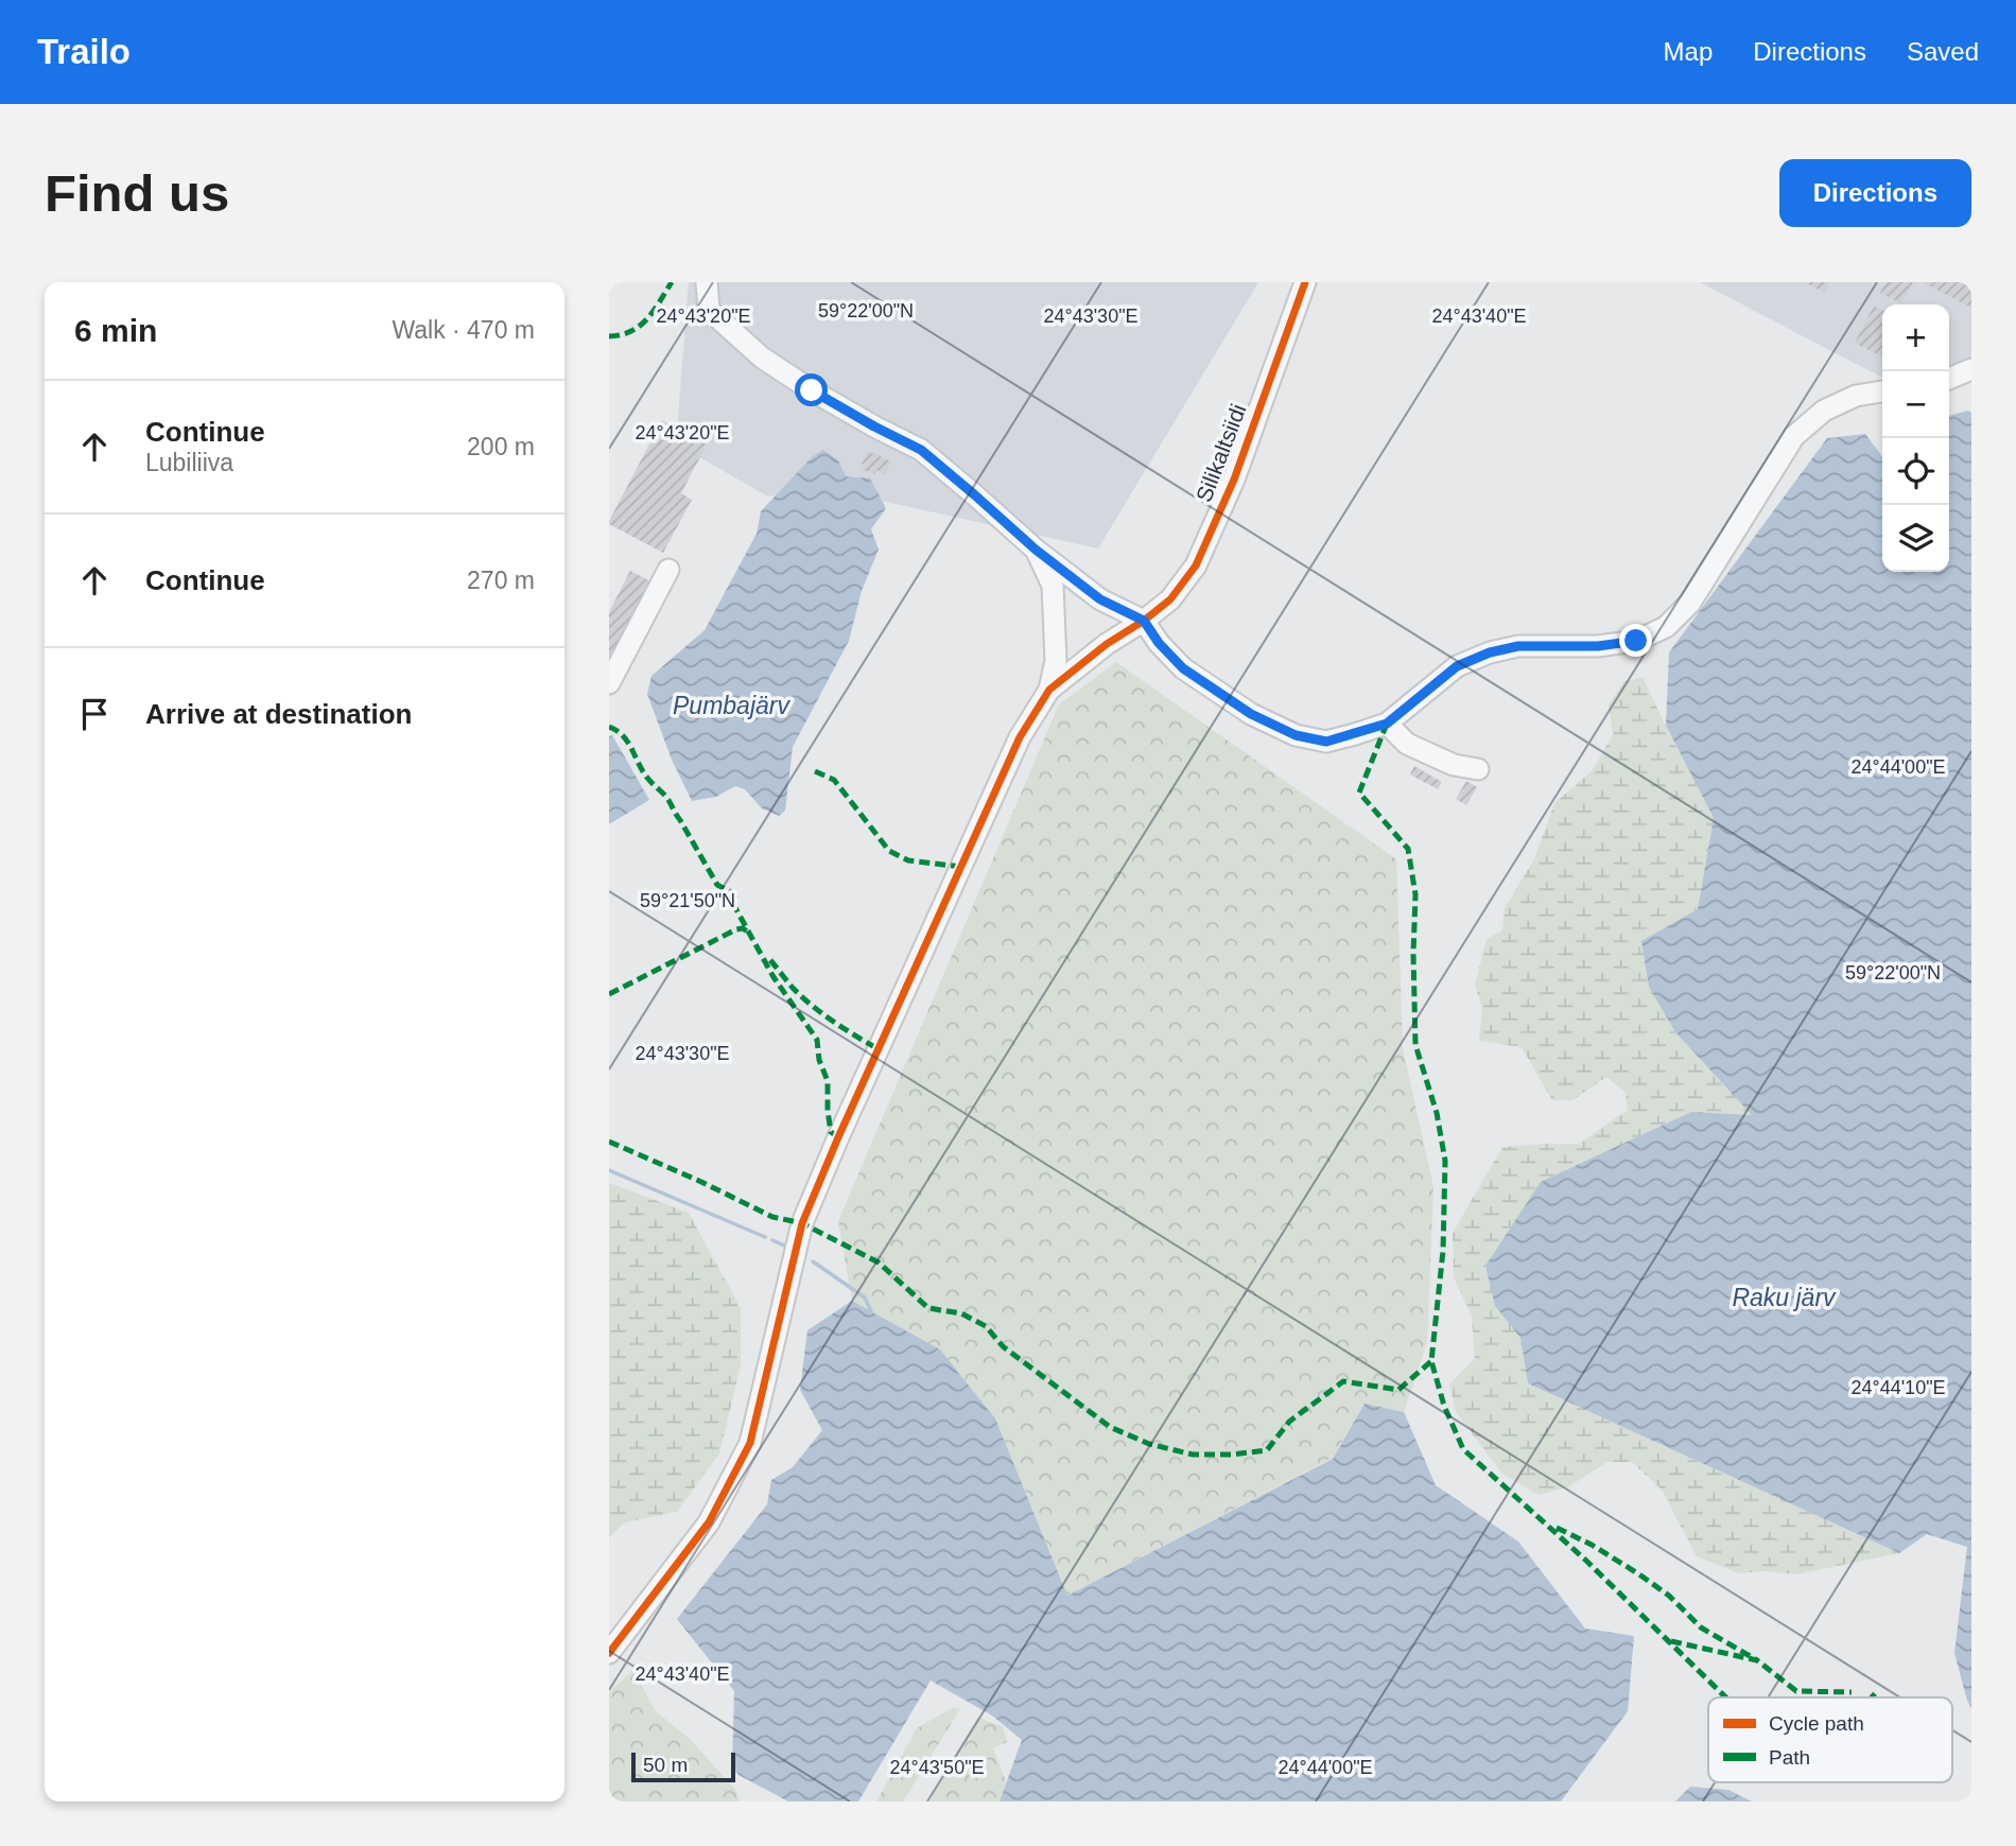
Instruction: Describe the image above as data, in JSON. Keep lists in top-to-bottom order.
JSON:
{
  "streets": {
    "street": ["Silikaltsiidi"]
  },
  "water": ["Pumbajärv", "Raku järv"],
  "legend": ["Cycle path", "Path"],
  "scale_bar": "50 m",
  "page": {
    "header": "Trailo",
    "nav": ["Map", "Directions", "Saved"],
    "buttons": "Directions",
    "title": "Find us",
    "heading": ["6 min", "Walk · 470 m"],
    "map_buttons": ["+", "−"],
    "list": [
      ["Continue", "Lubiliiva", "200 m"],
      ["Continue", "270 m"],
      "Arrive at destination"
    ],
    "scale": "50 m"
  },
  "coordinates": [
    "59°22'00\"N",
    "24°43'20\"E",
    "24°43'30\"E",
    "24°43'40\"E",
    "24°44'00\"E",
    "59°21'50\"N",
    "24°44'10\"E",
    "24°43'50\"E"
  ]
}
